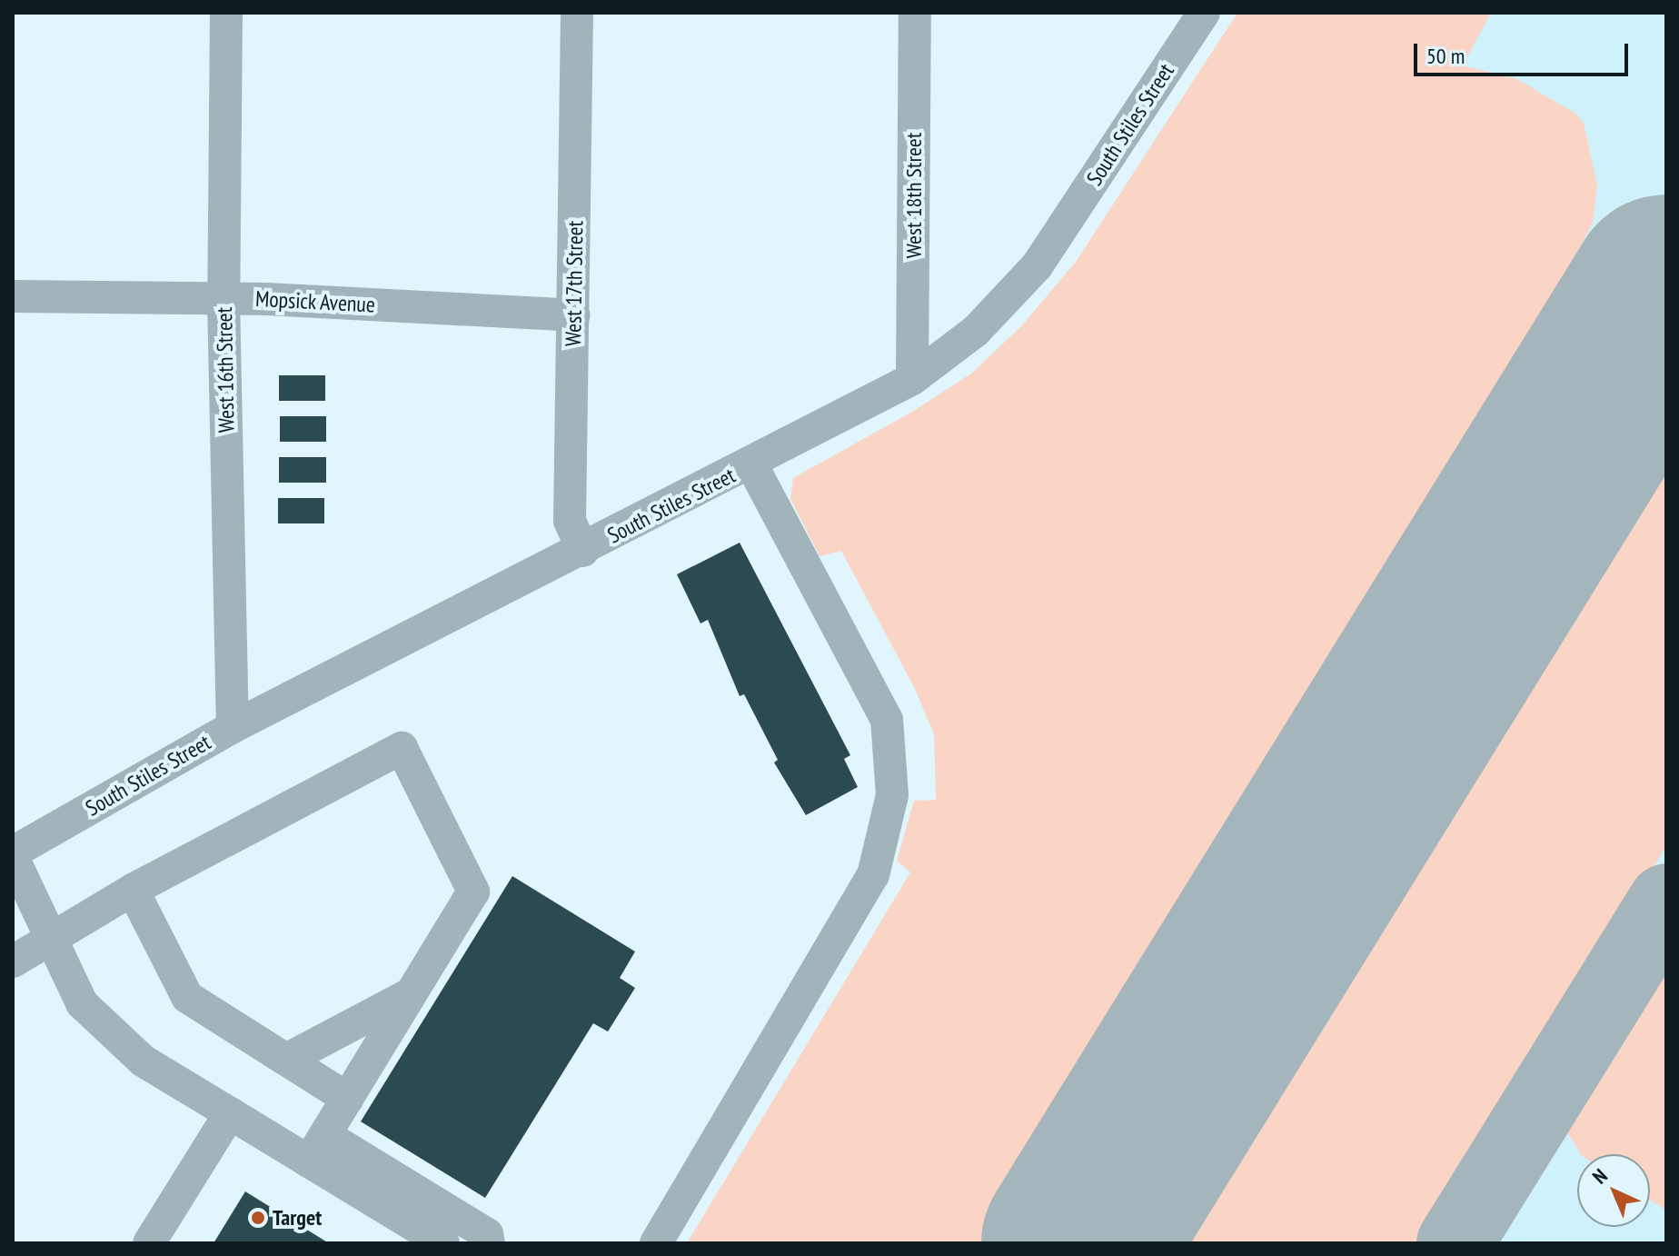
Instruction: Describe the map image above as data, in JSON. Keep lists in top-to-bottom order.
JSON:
{
  "streets": {
    "street": [
      "South Stiles Street",
      "West 18th Street",
      "West 17th Street",
      "Mopsick Avenue",
      "West 16th Street"
    ]
  },
  "crossings": [
    ["South Stiles Street", "West 18th Street"],
    ["South Stiles Street", "West 17th Street"],
    ["South Stiles Street", "West 16th Street"],
    ["West 17th Street", "Mopsick Avenue"],
    ["Mopsick Avenue", "West 16th Street"]
  ],
  "places": ["Target"],
  "scale_bar": "50 m",
  "north": "top left"
}
